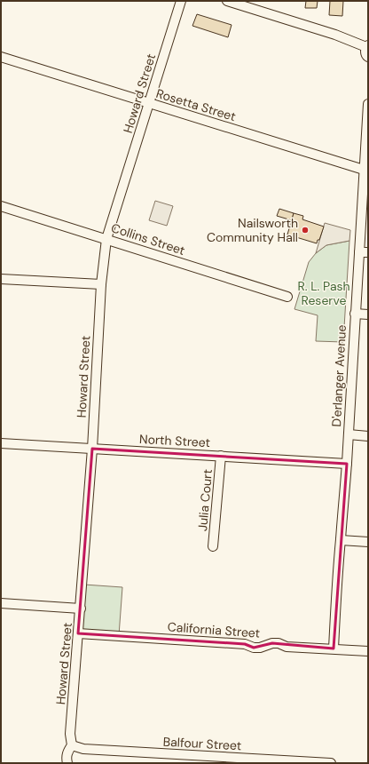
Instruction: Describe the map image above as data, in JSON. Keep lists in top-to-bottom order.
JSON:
{
  "streets": {
    "street": [
      "Howard Street",
      "Rosetta Street",
      "Collins Street",
      "D'erlanger Avenue",
      "North Street",
      "Julia Court",
      "California Street",
      "Balfour Street"
    ]
  },
  "crossings": [
    ["Howard Street", "Rosetta Street"],
    ["Howard Street", "Collins Street"],
    ["Howard Street", "North Street"],
    ["Howard Street", "California Street"],
    ["Howard Street", "Balfour Street"],
    ["Rosetta Street", "D'erlanger Avenue"],
    ["D'erlanger Avenue", "North Street"],
    ["D'erlanger Avenue", "California Street"],
    ["North Street", "Julia Court"]
  ],
  "parks": ["R. L. Pash Reserve"],
  "places": ["Nailsworth Community Hall"]
}
